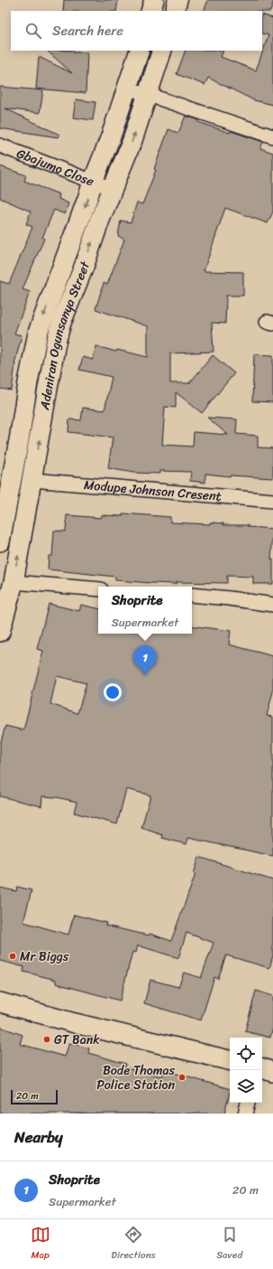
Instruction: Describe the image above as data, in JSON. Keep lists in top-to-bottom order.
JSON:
{
  "streets": {
    "main road": ["Adeniran Ogunsanya Street"],
    "street": ["Gbajumo Close", "Modupe Johnson Cresent"]
  },
  "crossings": [
    ["Gbajumo Close", "Adeniran Ogunsanya Street"],
    ["Adeniran Ogunsanya Street", "Modupe Johnson Cresent"]
  ],
  "places": ["Mr Biggs", "GT Bank", "Bode Thomas Police Station"],
  "scale_bar": "20 m",
  "page": {
    "search": "Search here",
    "popup": ["Shoprite", "Supermarket"],
    "pins": "1",
    "scale": "20 m",
    "heading": "Nearby",
    "list": [
      {
        "mark": "1",
        "name": "Shoprite",
        "note": "Supermarket",
        "value": "20 m"
      }
    ],
    "nav": ["Map", "Directions", "Saved"]
  }
}
